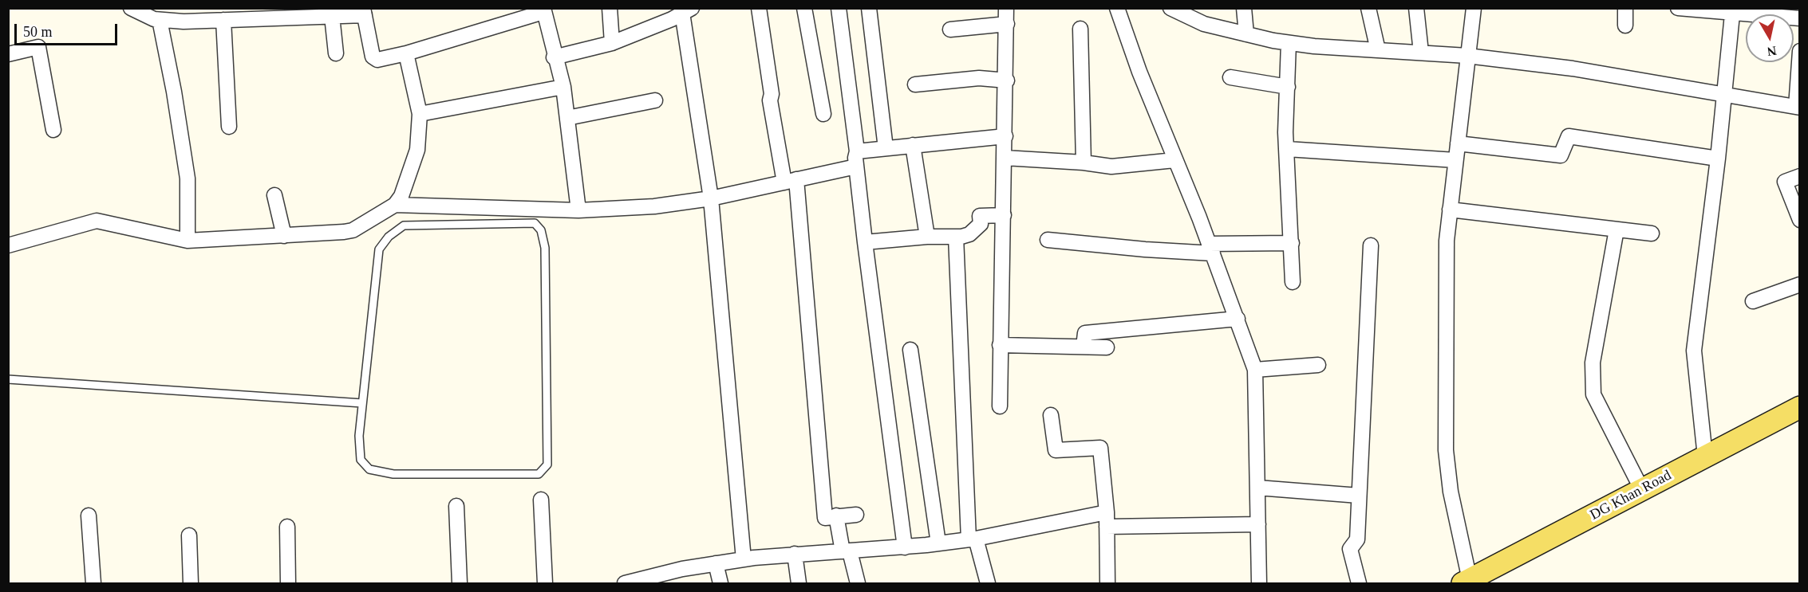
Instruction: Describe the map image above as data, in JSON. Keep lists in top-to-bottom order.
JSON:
{
  "streets": {
    "main road": ["DG Khan Road"]
  },
  "scale_bar": "50 m",
  "north": "bottom"
}
